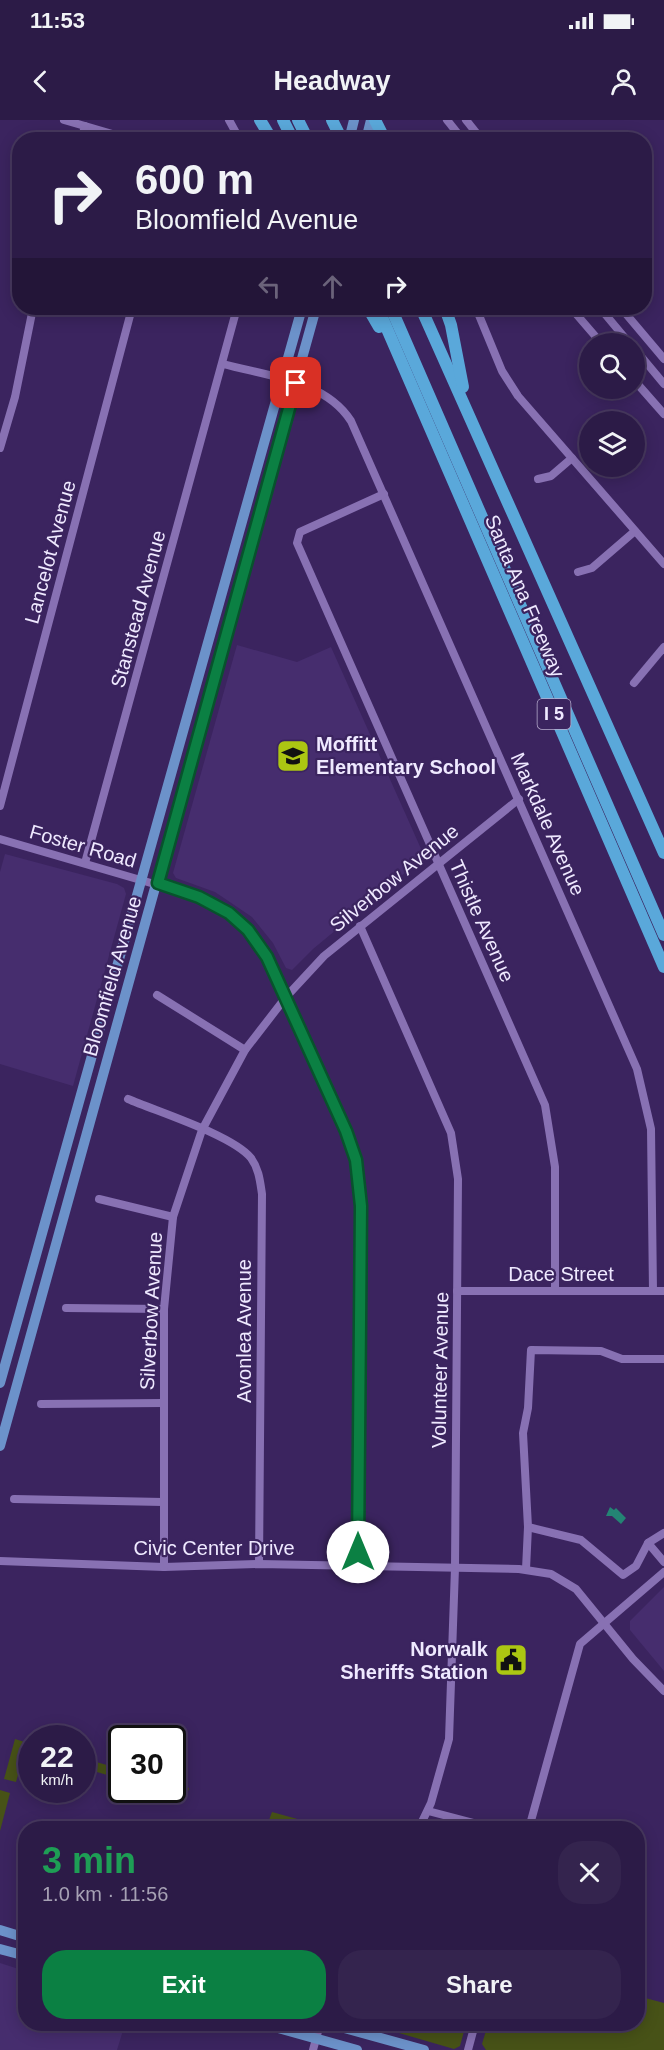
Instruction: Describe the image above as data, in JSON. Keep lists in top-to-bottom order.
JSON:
{
  "streets": {
    "highway": ["Santa Ana Freeway", "I 5"],
    "main road": ["Bloomfield Avenue"],
    "street": [
      "Lancelot Avenue",
      "Stanstead Avenue",
      "Markdale Avenue",
      "Foster Road",
      "Silverbow Avenue",
      "Thistle Avenue",
      "Dace Street",
      "Avonlea Avenue",
      "Volunteer Avenue",
      "Civic Center Drive"
    ]
  },
  "crossings": [
    ["Stanstead Avenue", "Markdale Avenue"],
    ["Stanstead Avenue", "Foster Road"],
    ["Markdale Avenue", "Silverbow Avenue"],
    ["Markdale Avenue", "Thistle Avenue"],
    ["Markdale Avenue", "Bloomfield Avenue"],
    ["Markdale Avenue", "Dace Street"],
    ["Foster Road", "Silverbow Avenue"],
    ["Foster Road", "Bloomfield Avenue"],
    ["Foster Road", "Civic Center Drive"],
    ["Silverbow Avenue", "Thistle Avenue"],
    ["Silverbow Avenue", "Avonlea Avenue"],
    ["Silverbow Avenue", "Volunteer Avenue"],
    ["Silverbow Avenue", "Civic Center Drive"],
    ["Thistle Avenue", "Dace Street"],
    ["Dace Street", "Volunteer Avenue"],
    ["Avonlea Avenue", "Civic Center Drive"],
    ["Volunteer Avenue", "Civic Center Drive"]
  ],
  "places": {
    "school or university": ["Moffitt Elementary School"],
    "public building": ["Norwalk Sheriffs Station"]
  },
  "page": {
    "status": "11:53",
    "header": "Headway",
    "turn": ["600 m", "Bloomfield Avenue"],
    "speed": "22 km/h",
    "limit": "30",
    "heading": ["3 min", "1.0 km · 11:56"],
    "buttons": ["Exit", "Share"]
  }
}
